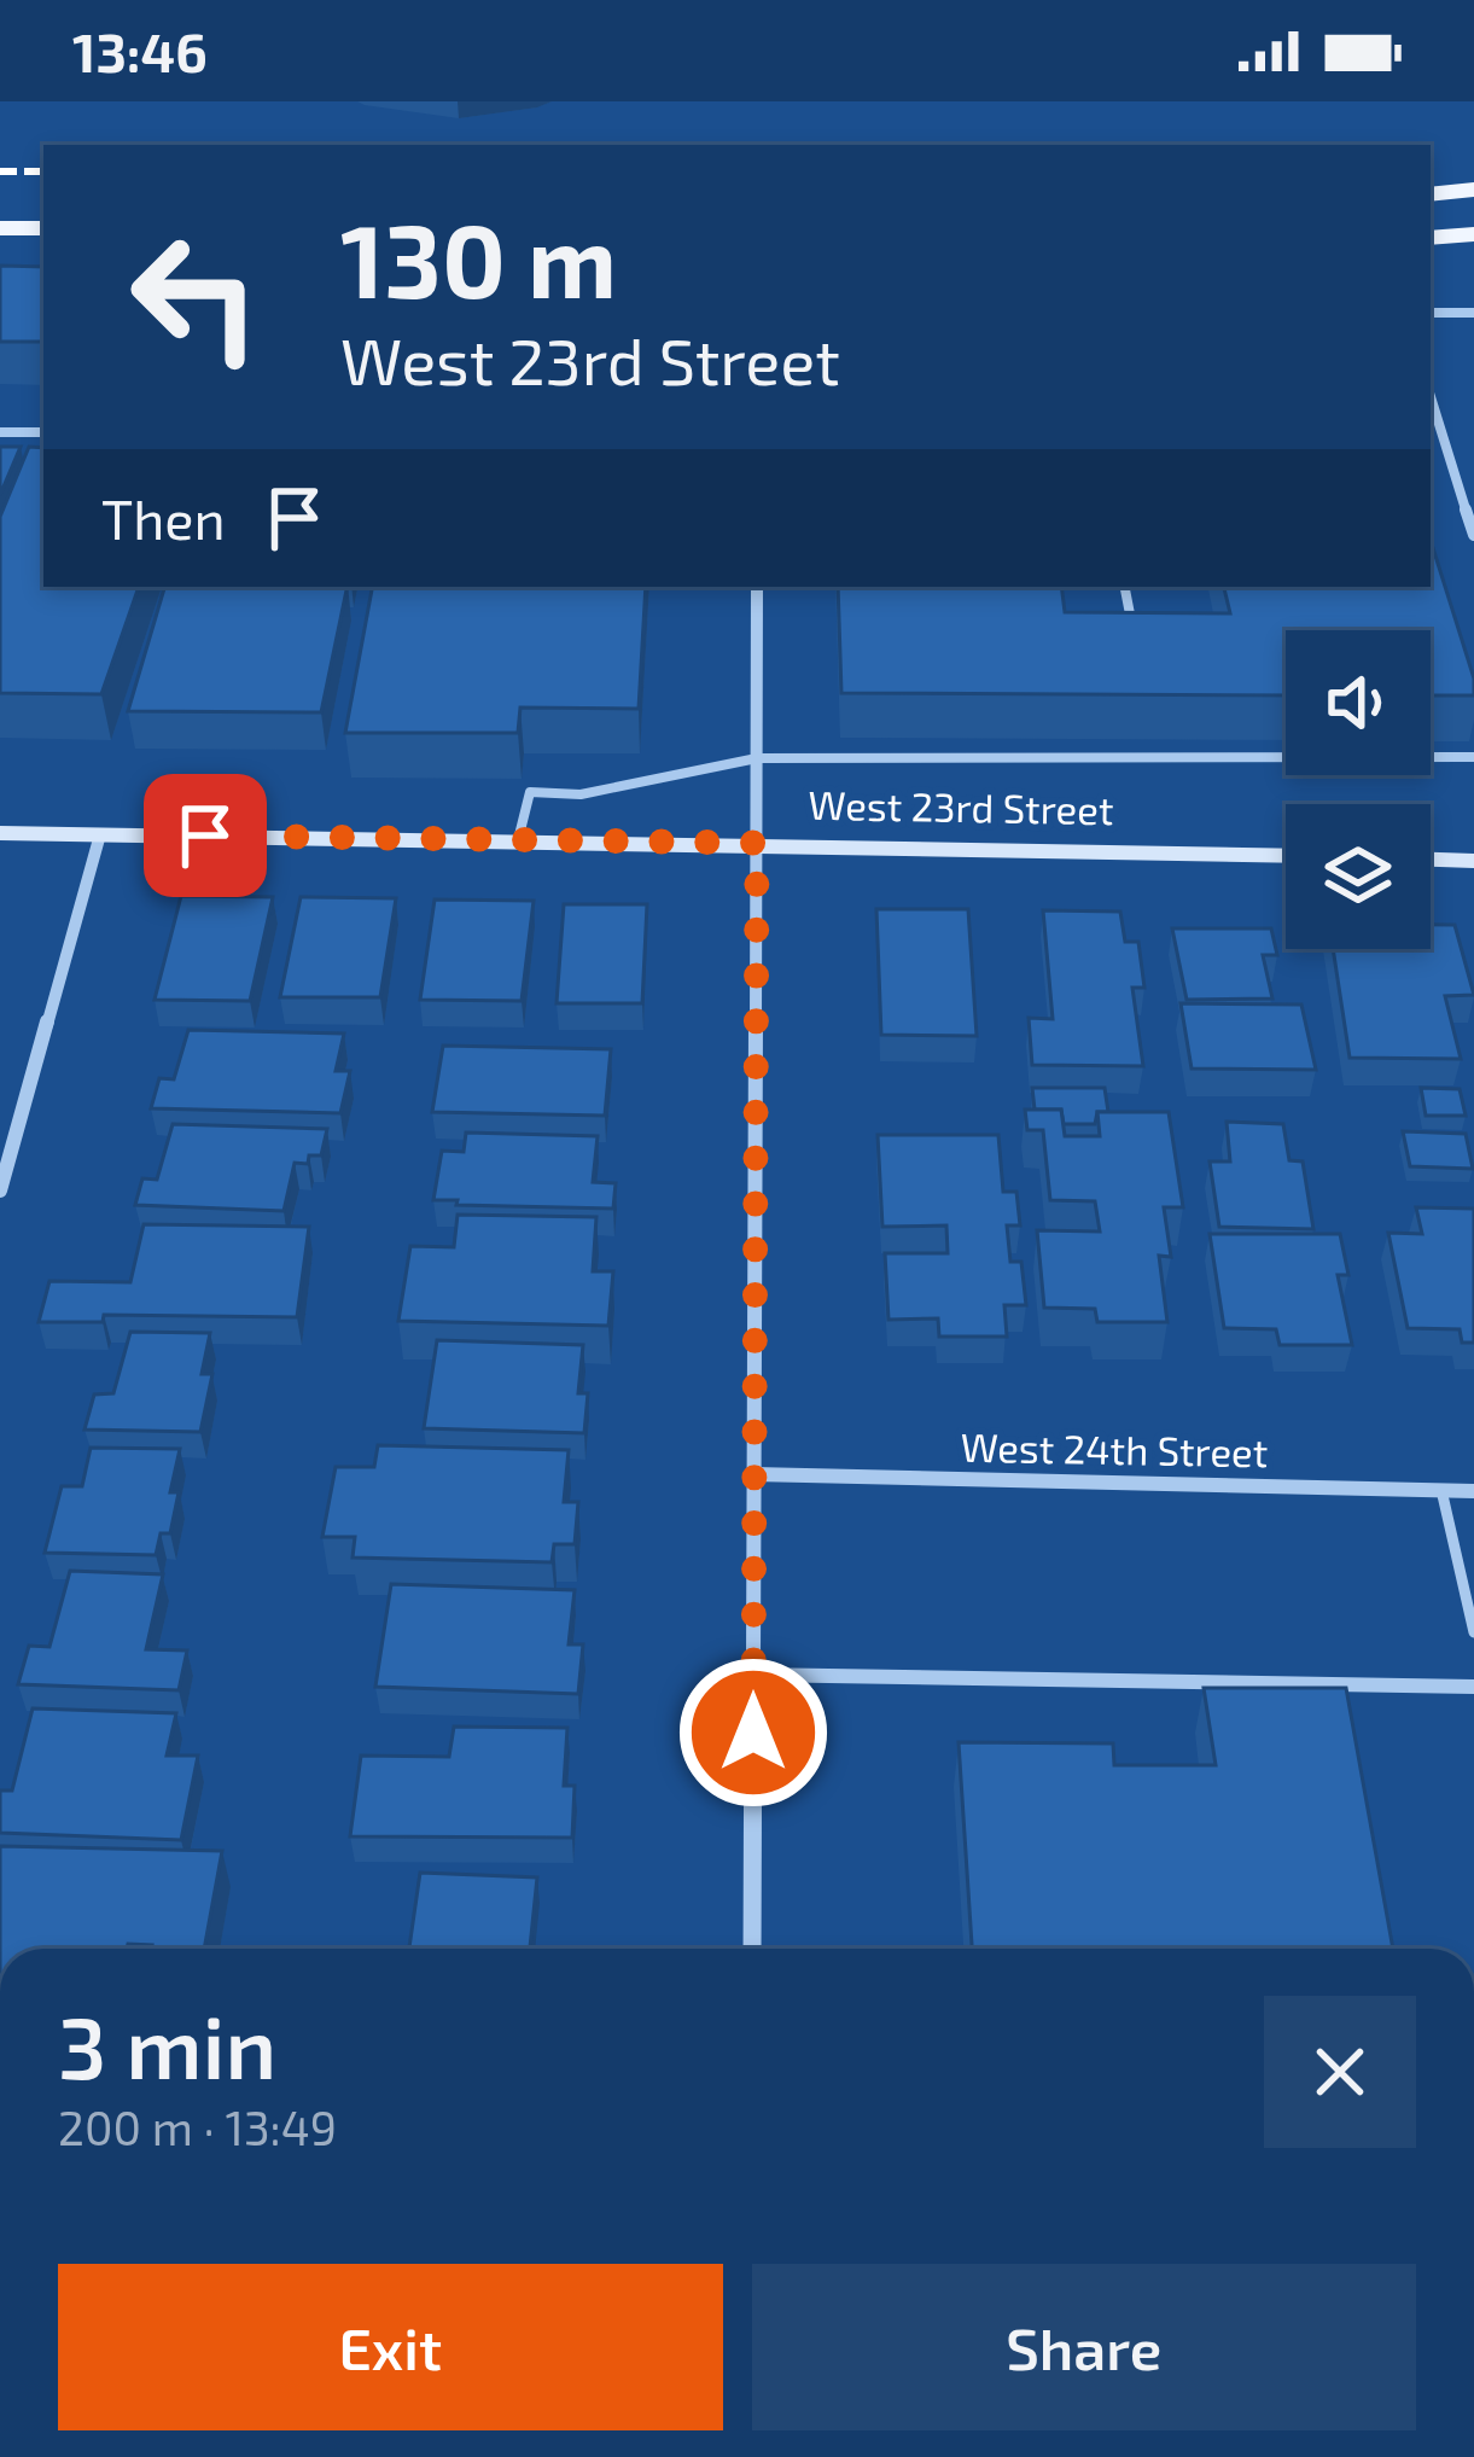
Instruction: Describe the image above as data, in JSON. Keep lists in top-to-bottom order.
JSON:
{
  "streets": {
    "street": ["West 23rd Street", "West 24th Street"]
  },
  "page": {
    "status": "13:46",
    "turn": ["130 m", "West 23rd Street"],
    "then": "Then",
    "heading": ["3 min", "200 m · 13:49"],
    "buttons": ["Exit", "Share"]
  }
}
